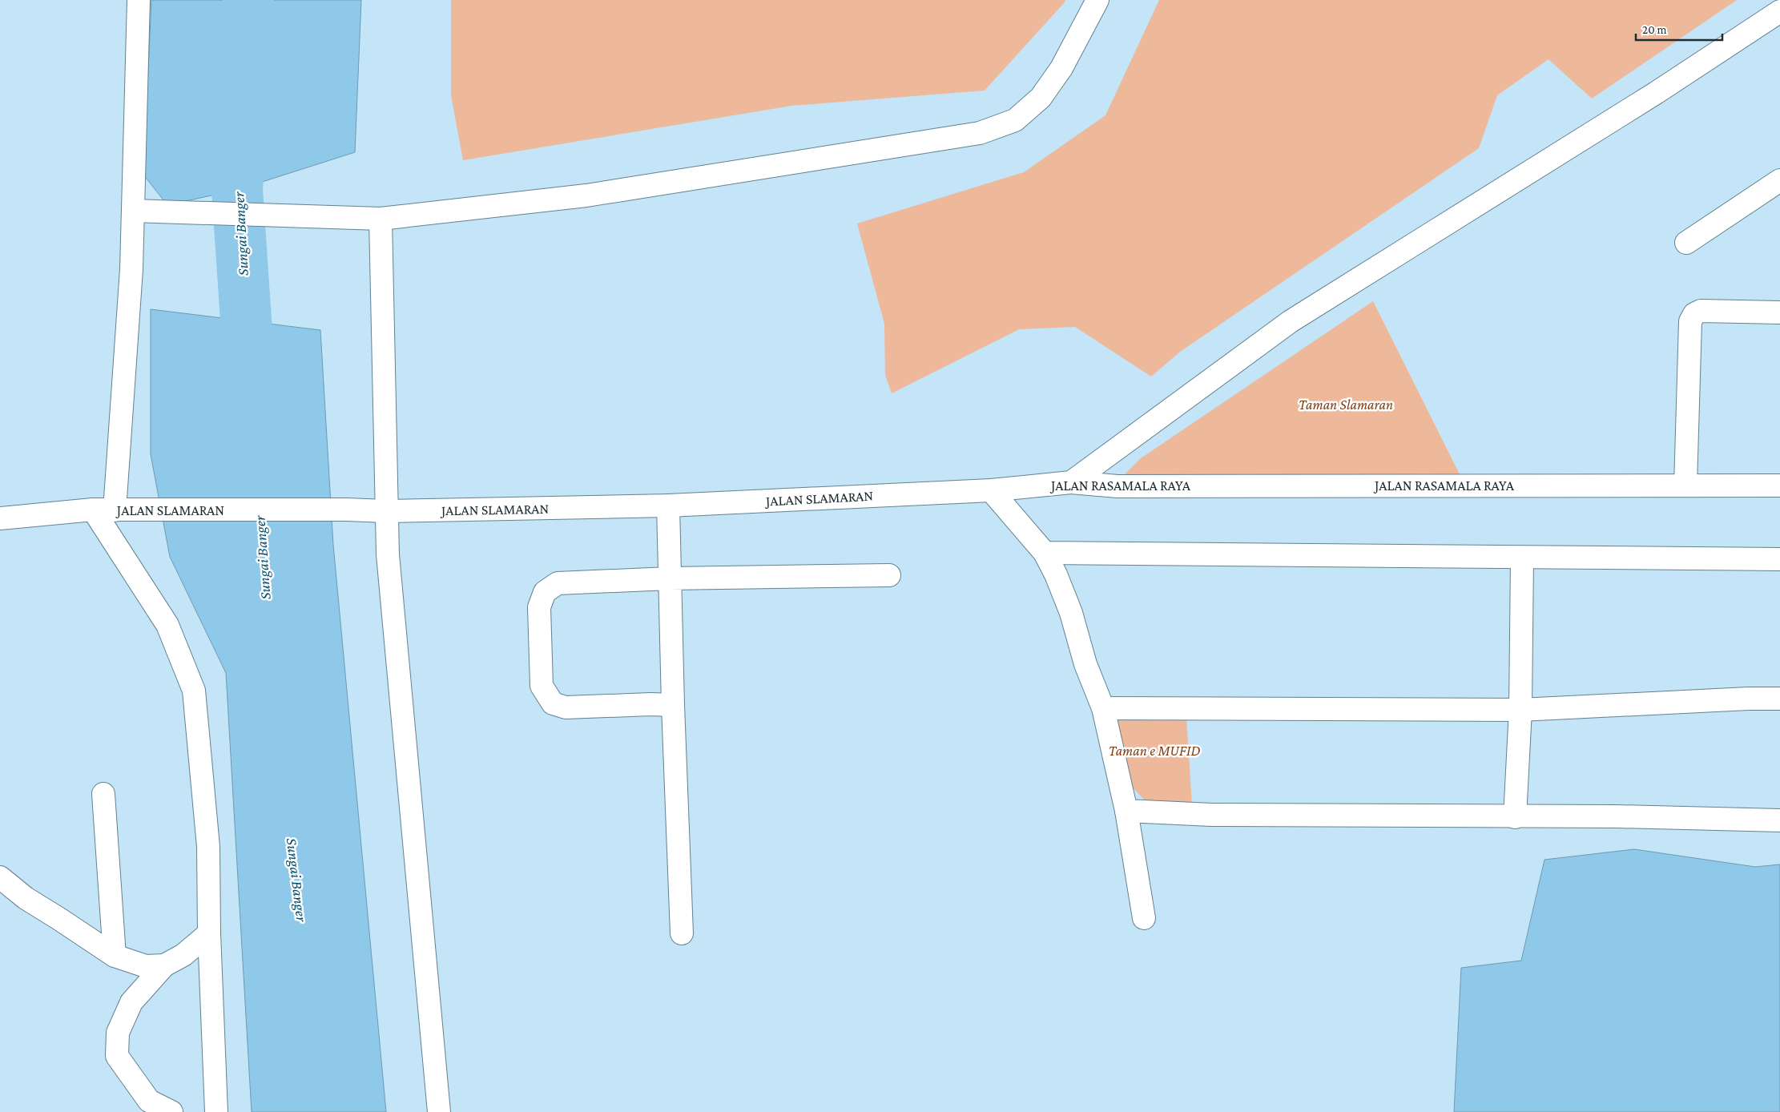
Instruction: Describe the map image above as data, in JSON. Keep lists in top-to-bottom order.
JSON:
{
  "streets": {
    "street": ["JALAN RASAMALA RAYA", "JALAN SLAMARAN"]
  },
  "crossings": [
    ["JALAN RASAMALA RAYA", "JALAN SLAMARAN"]
  ],
  "water": ["Sungai Banger"],
  "parks": ["Taman Slamaran", "Taman e MUFID"],
  "scale_bar": "20 m"
}
